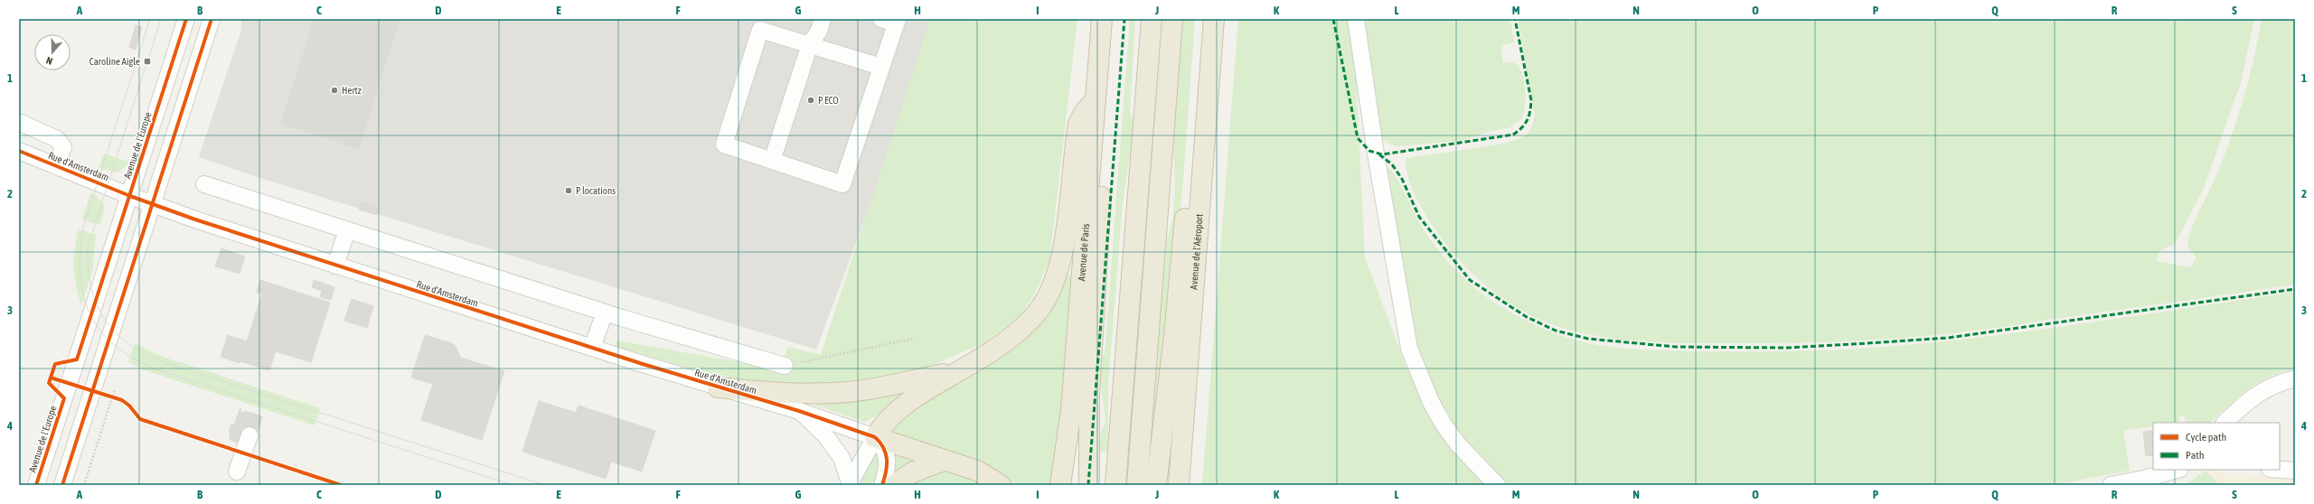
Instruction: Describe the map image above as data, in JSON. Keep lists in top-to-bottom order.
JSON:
{
  "streets": {
    "highway": ["Avenue de Paris", "Avenue de l'Aéroport"],
    "street": ["Avenue de l'Europe", "Rue d'Amsterdam"]
  },
  "crossings": [
    ["Avenue de l'Europe", "Rue d'Amsterdam"]
  ],
  "places": {
    "transit": ["Caroline Aigle"],
    "other": ["Hertz", "P ECO", "P locations"]
  },
  "legend": ["Cycle path", "Path"],
  "north": "bottom",
  "grid": {
    "columns": [
      "A",
      "B",
      "C",
      "D",
      "E",
      "F",
      "G",
      "H",
      "I",
      "J",
      "K",
      "L",
      "M",
      "N",
      "O",
      "P",
      "Q",
      "R",
      "S"
    ],
    "rows": [
      "1",
      "2",
      "3",
      "4"
    ]
  }
}
